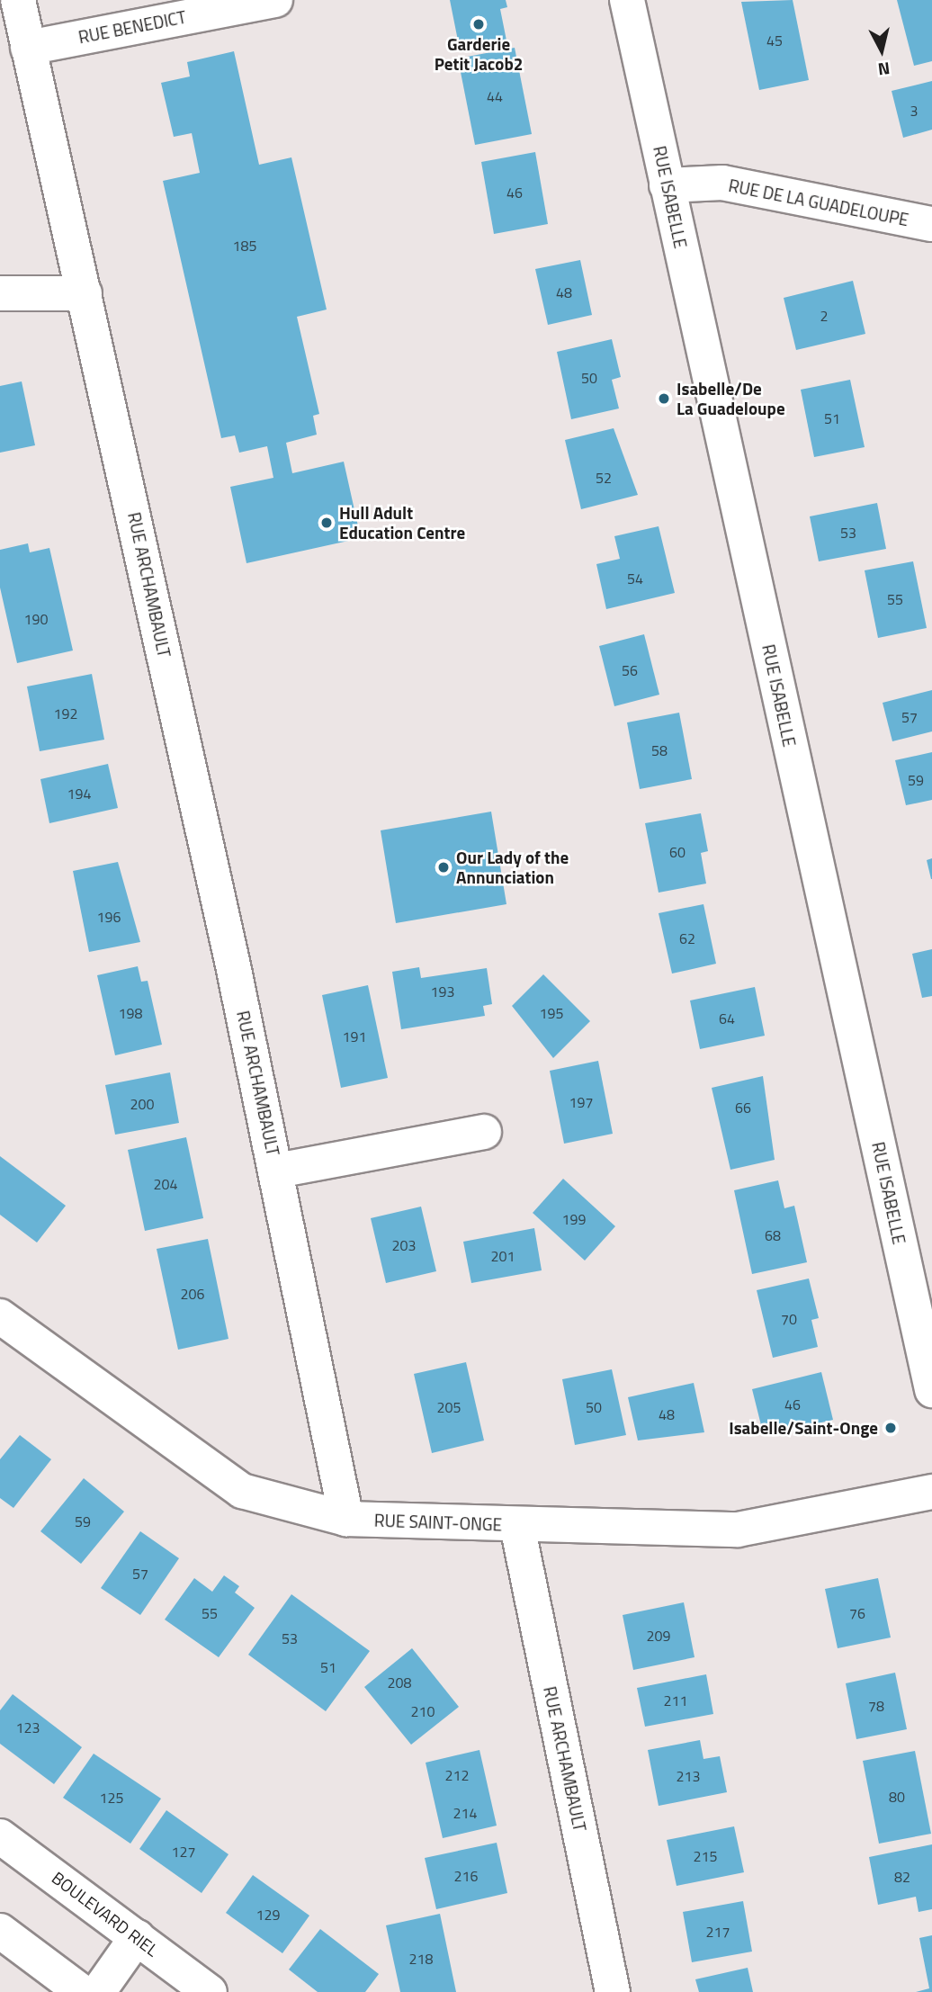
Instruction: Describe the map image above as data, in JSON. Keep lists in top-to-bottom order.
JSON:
{
  "streets": {
    "street": [
      "RUE BENEDICT",
      "RUE ISABELLE",
      "RUE DE LA GUADELOUPE",
      "RUE ARCHAMBAULT",
      "RUE SAINT-ONGE",
      "BOULEVARD RIEL"
    ]
  },
  "crossings": [
    ["RUE BENEDICT", "RUE ARCHAMBAULT"],
    ["RUE ISABELLE", "RUE DE LA GUADELOUPE"],
    ["RUE ARCHAMBAULT", "RUE SAINT-ONGE"]
  ],
  "places": [
    "Garderie Petit Jacob2",
    "Isabelle/De La Guadeloupe",
    "Hull Adult Education Centre",
    "Our Lady of the Annunciation",
    "Isabelle/Saint-Onge"
  ],
  "house_numbers": [
    "45",
    "44",
    "3",
    "46",
    "185",
    "48",
    "2",
    "50",
    "51",
    "52",
    "53",
    "54",
    "55",
    "190",
    "56",
    "192",
    "57",
    "58",
    "59",
    "194",
    "60",
    "196",
    "62",
    "193",
    "198",
    "195",
    "64",
    "191",
    "197",
    "200",
    "66",
    "204",
    "199",
    "68",
    "203",
    "201",
    "206",
    "70",
    "46",
    "205",
    "50",
    "48",
    "59",
    "57",
    "55",
    "76",
    "209",
    "53",
    "51",
    "208",
    "211",
    "78",
    "210",
    "123",
    "212",
    "213",
    "80",
    "125",
    "214",
    "127",
    "215",
    "216",
    "82",
    "129",
    "217",
    "218"
  ],
  "north": "bottom"
}
